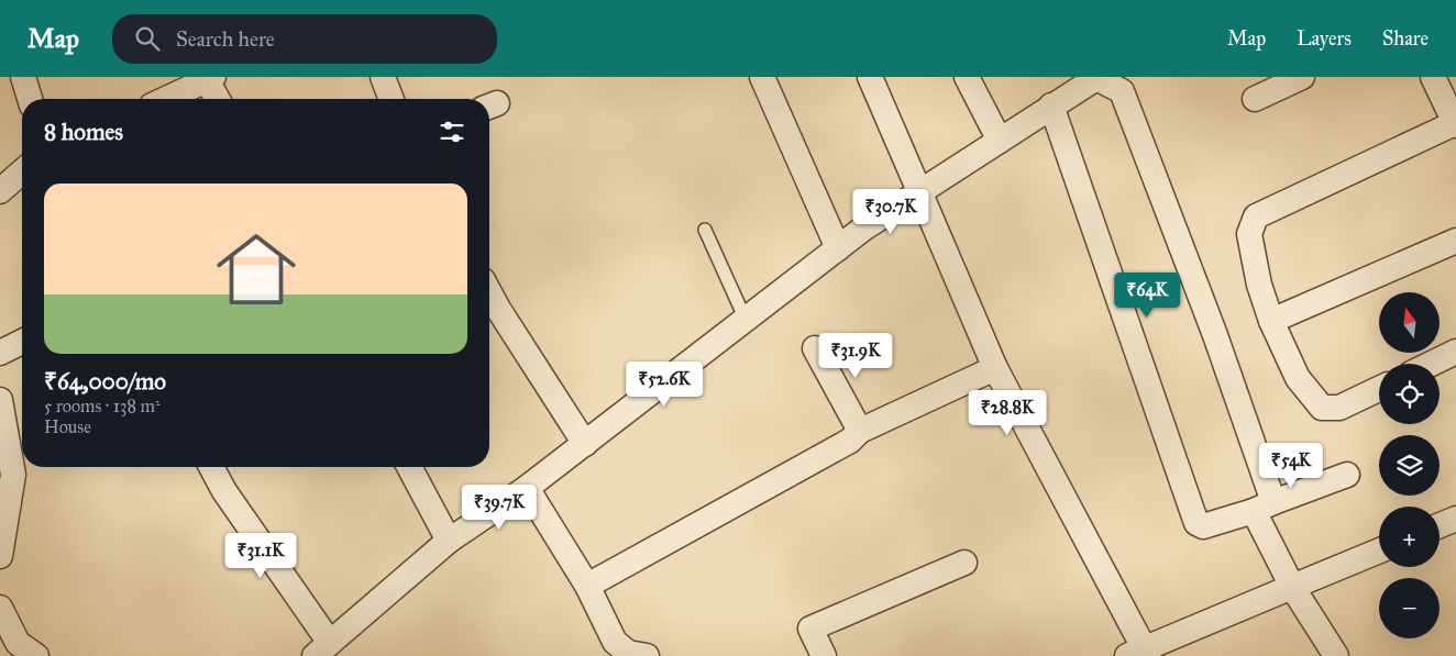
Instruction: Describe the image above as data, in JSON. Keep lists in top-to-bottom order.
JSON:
{
  "north": "top",
  "page": {
    "header": "Map",
    "search": "Search here",
    "nav": ["Map", "Layers", "Share"],
    "heading": "8 homes",
    "list": [
      {
        "name": "₹64,000/mo",
        "note": "5 rooms · 138 m² · House"
      }
    ],
    "price": [
      "₹30.7K",
      "₹64K",
      "₹31.9K",
      "₹52.6K",
      "₹28.8K",
      "₹54K",
      "₹39.7K",
      "₹31.1K"
    ],
    "map_buttons": ["+", "−"]
  }
}
